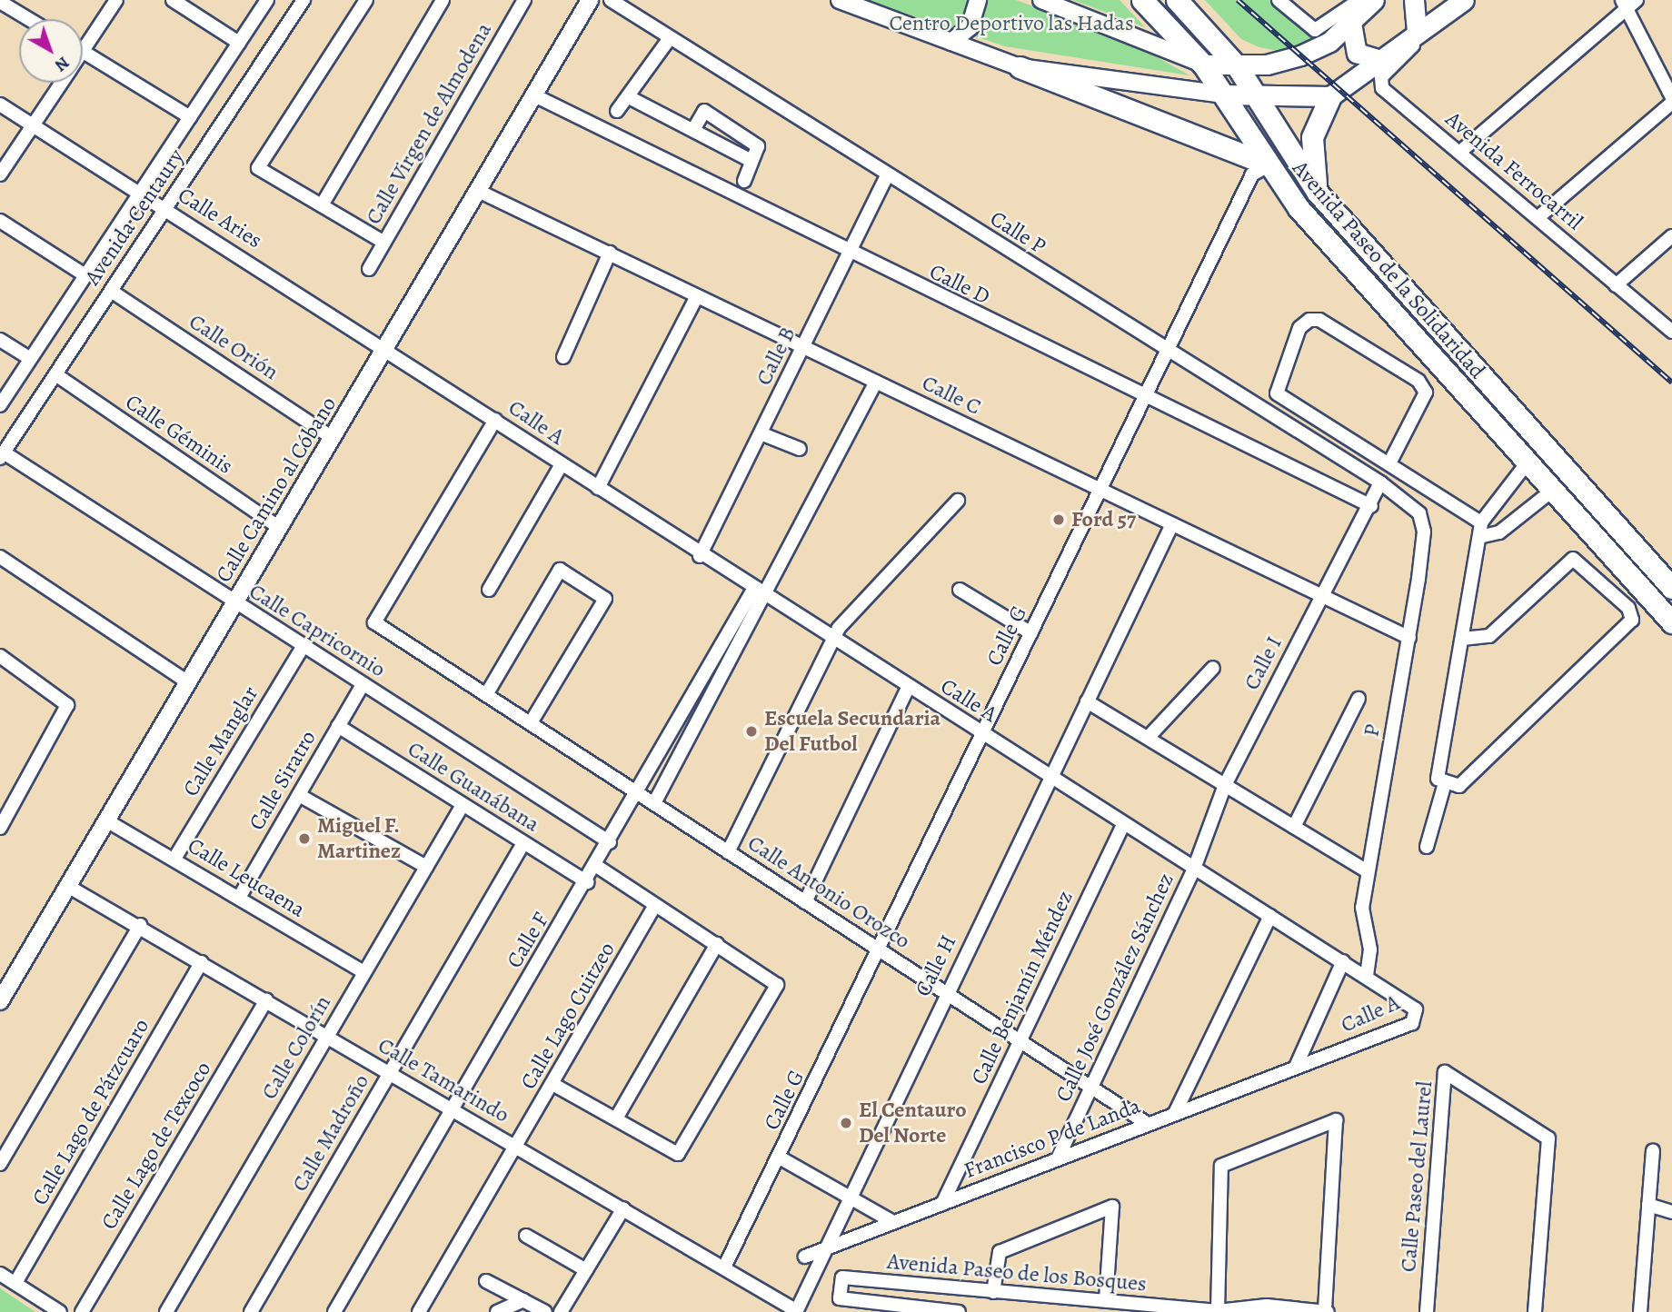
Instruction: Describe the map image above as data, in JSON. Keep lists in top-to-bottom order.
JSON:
{
  "streets": {
    "main road": ["Avenida Paseo de la Solidaridad"],
    "street": [
      "Calle Virgen de Almodena",
      "Avenida Ferrocarril",
      "Avenida Centaury",
      "Calle Aries",
      "Calle P",
      "Calle D",
      "Calle Orión",
      "Calle B",
      "Calle C",
      "Calle A",
      "Calle Géminis",
      "Calle Camino al Cóbano",
      "Calle Capricornio",
      "Calle G",
      "Calle I",
      "P",
      "Calle Manglar",
      "Calle Siratro",
      "Calle Guanábana",
      "Calle Leucaena",
      "Calle Antonio Orozco",
      "Calle F",
      "Calle H",
      "Calle Benjamín Méndez",
      "Calle José González Sánchez",
      "Calle Lago Cuitzeo",
      "Calle Colorín",
      "Calle Tamarindo",
      "Calle Lago de Pátzcuaro",
      "Calle Madroño",
      "Francisco P de Landa",
      "Calle Lago de Texcoco",
      "Calle Paseo del Laurel",
      "Avenida Paseo de los Bosques"
    ]
  },
  "crossings": [
    ["Avenida Centaury", "Calle Aries"],
    ["Avenida Centaury", "Calle Orión"],
    ["Avenida Centaury", "Calle Géminis"],
    ["Avenida Centaury", "Calle Capricornio"],
    ["Calle Aries", "Calle A"],
    ["Calle Aries", "Calle Camino al Cóbano"],
    ["Calle P", "Calle B"],
    ["Calle P", "Calle G"],
    ["Calle P", "Calle I"],
    ["Calle P", "P"],
    ["Avenida Paseo de la Solidaridad", "Calle G"],
    ["Calle D", "Calle B"],
    ["Calle D", "Calle Camino al Cóbano"],
    ["Calle D", "Calle G"],
    ["Calle D", "Calle I"],
    ["Calle Orión", "Calle Camino al Cóbano"],
    ["Calle B", "Calle C"],
    ["Calle B", "Calle A"],
    ["Calle C", "Calle Camino al Cóbano"],
    ["Calle C", "Calle G"],
    ["Calle C", "Calle I"],
    ["Calle C", "P"],
    ["Calle C", "Calle H"],
    ["Calle A", "Calle Camino al Cóbano"],
    ["Calle A", "Calle G"],
    ["Calle A", "Calle I"],
    ["Calle A", "P"],
    ["Calle A", "Calle Antonio Orozco"],
    ["Calle A", "Calle F"],
    ["Calle A", "Calle H"],
    ["Calle A", "Calle Benjamín Méndez"],
    ["Calle A", "Calle José González Sánchez"],
    ["Calle A", "Francisco P de Landa"],
    ["Calle Géminis", "Calle Camino al Cóbano"],
    ["Calle Camino al Cóbano", "Calle Capricornio"],
    ["Calle Camino al Cóbano", "Calle Leucaena"],
    ["Calle Camino al Cóbano", "Calle Tamarindo"],
    ["Calle Capricornio", "Calle Manglar"],
    ["Calle Capricornio", "Calle Siratro"],
    ["Calle Capricornio", "Calle F"],
    ["Calle G", "Calle Antonio Orozco"],
    ["Calle G", "Calle Tamarindo"],
    ["Calle I", "Calle José González Sánchez"],
    ["Calle Manglar", "Calle Leucaena"],
    ["Calle Siratro", "Calle Guanábana"],
    ["Calle Siratro", "Calle Leucaena"],
    ["Calle Guanábana", "Calle F"],
    ["Calle Guanábana", "Calle Colorín"],
    ["Calle Guanábana", "Calle Madroño"],
    ["Calle Leucaena", "Calle Colorín"],
    ["Calle Antonio Orozco", "Calle F"],
    ["Calle Antonio Orozco", "Calle H"],
    ["Calle Antonio Orozco", "Calle Benjamín Méndez"],
    ["Calle Antonio Orozco", "Calle José González Sánchez"],
    ["Calle Antonio Orozco", "Francisco P de Landa"],
    ["Calle F", "Calle Tamarindo"],
    ["Calle H", "Calle Tamarindo"],
    ["Calle H", "Francisco P de Landa"],
    ["Calle Benjamín Méndez", "Francisco P de Landa"],
    ["Calle José González Sánchez", "Francisco P de Landa"],
    ["Calle Lago Cuitzeo", "Calle Tamarindo"],
    ["Calle Colorín", "Calle Tamarindo"],
    ["Calle Tamarindo", "Calle Lago de Pátzcuaro"],
    ["Calle Tamarindo", "Calle Madroño"],
    ["Calle Tamarindo", "Calle Lago de Texcoco"]
  ],
  "parks": ["Centro Deportivo las Hadas"],
  "places": [
    "Ford 57",
    "Escuela Secundaria Del Futbol",
    "Miguel F. Martinez",
    "El Centauro Del Norte"
  ],
  "north": "bottom right"
}
